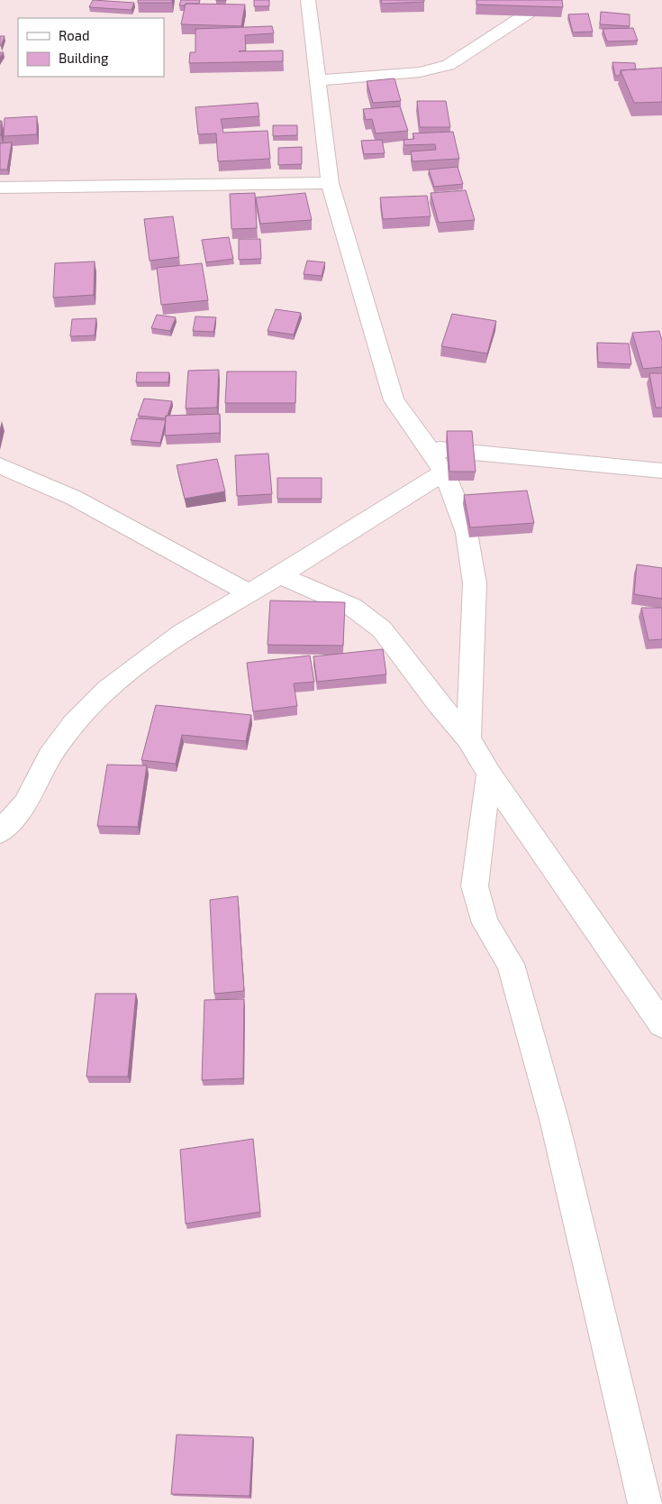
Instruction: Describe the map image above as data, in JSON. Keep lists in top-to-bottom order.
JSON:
{
  "legend": ["Road", "Building"]
}
